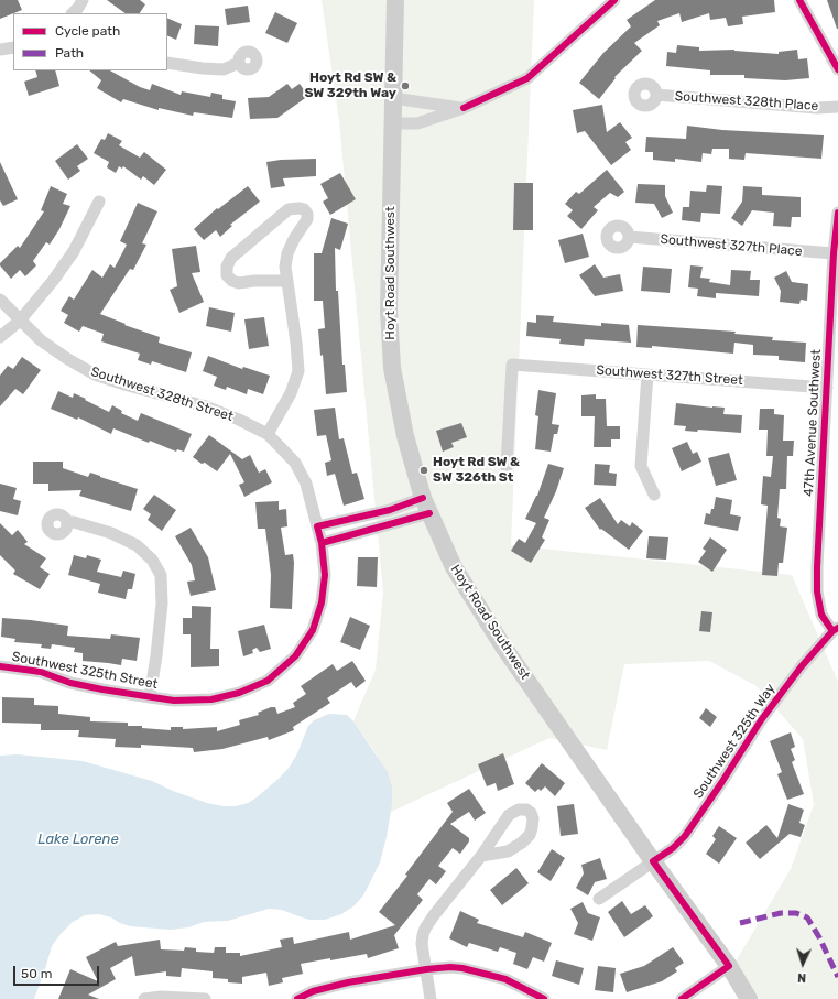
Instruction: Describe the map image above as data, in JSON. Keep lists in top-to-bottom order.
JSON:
{
  "streets": {
    "main road": ["Hoyt Road Southwest"],
    "street": [
      "Southwest 328th Place",
      "Southwest 327th Place",
      "Southwest 327th Street",
      "Southwest 328th Street",
      "47th Avenue Southwest",
      "Southwest 325th Street",
      "Southwest 325th Way"
    ]
  },
  "crossings": [
    ["Southwest 327th Place", "47th Avenue Southwest"],
    ["Hoyt Road Southwest", "Southwest 325th Way"],
    ["Southwest 327th Street", "47th Avenue Southwest"],
    ["Southwest 328th Street", "Southwest 325th Street"],
    ["47th Avenue Southwest", "Southwest 325th Way"]
  ],
  "water": ["Lake Lorene"],
  "places": ["Hoyt Rd SW & SW 329th Way", "Hoyt Rd SW & SW 326th St"],
  "legend": ["Cycle path", "Path"],
  "scale_bar": "50 m",
  "north": "bottom"
}
